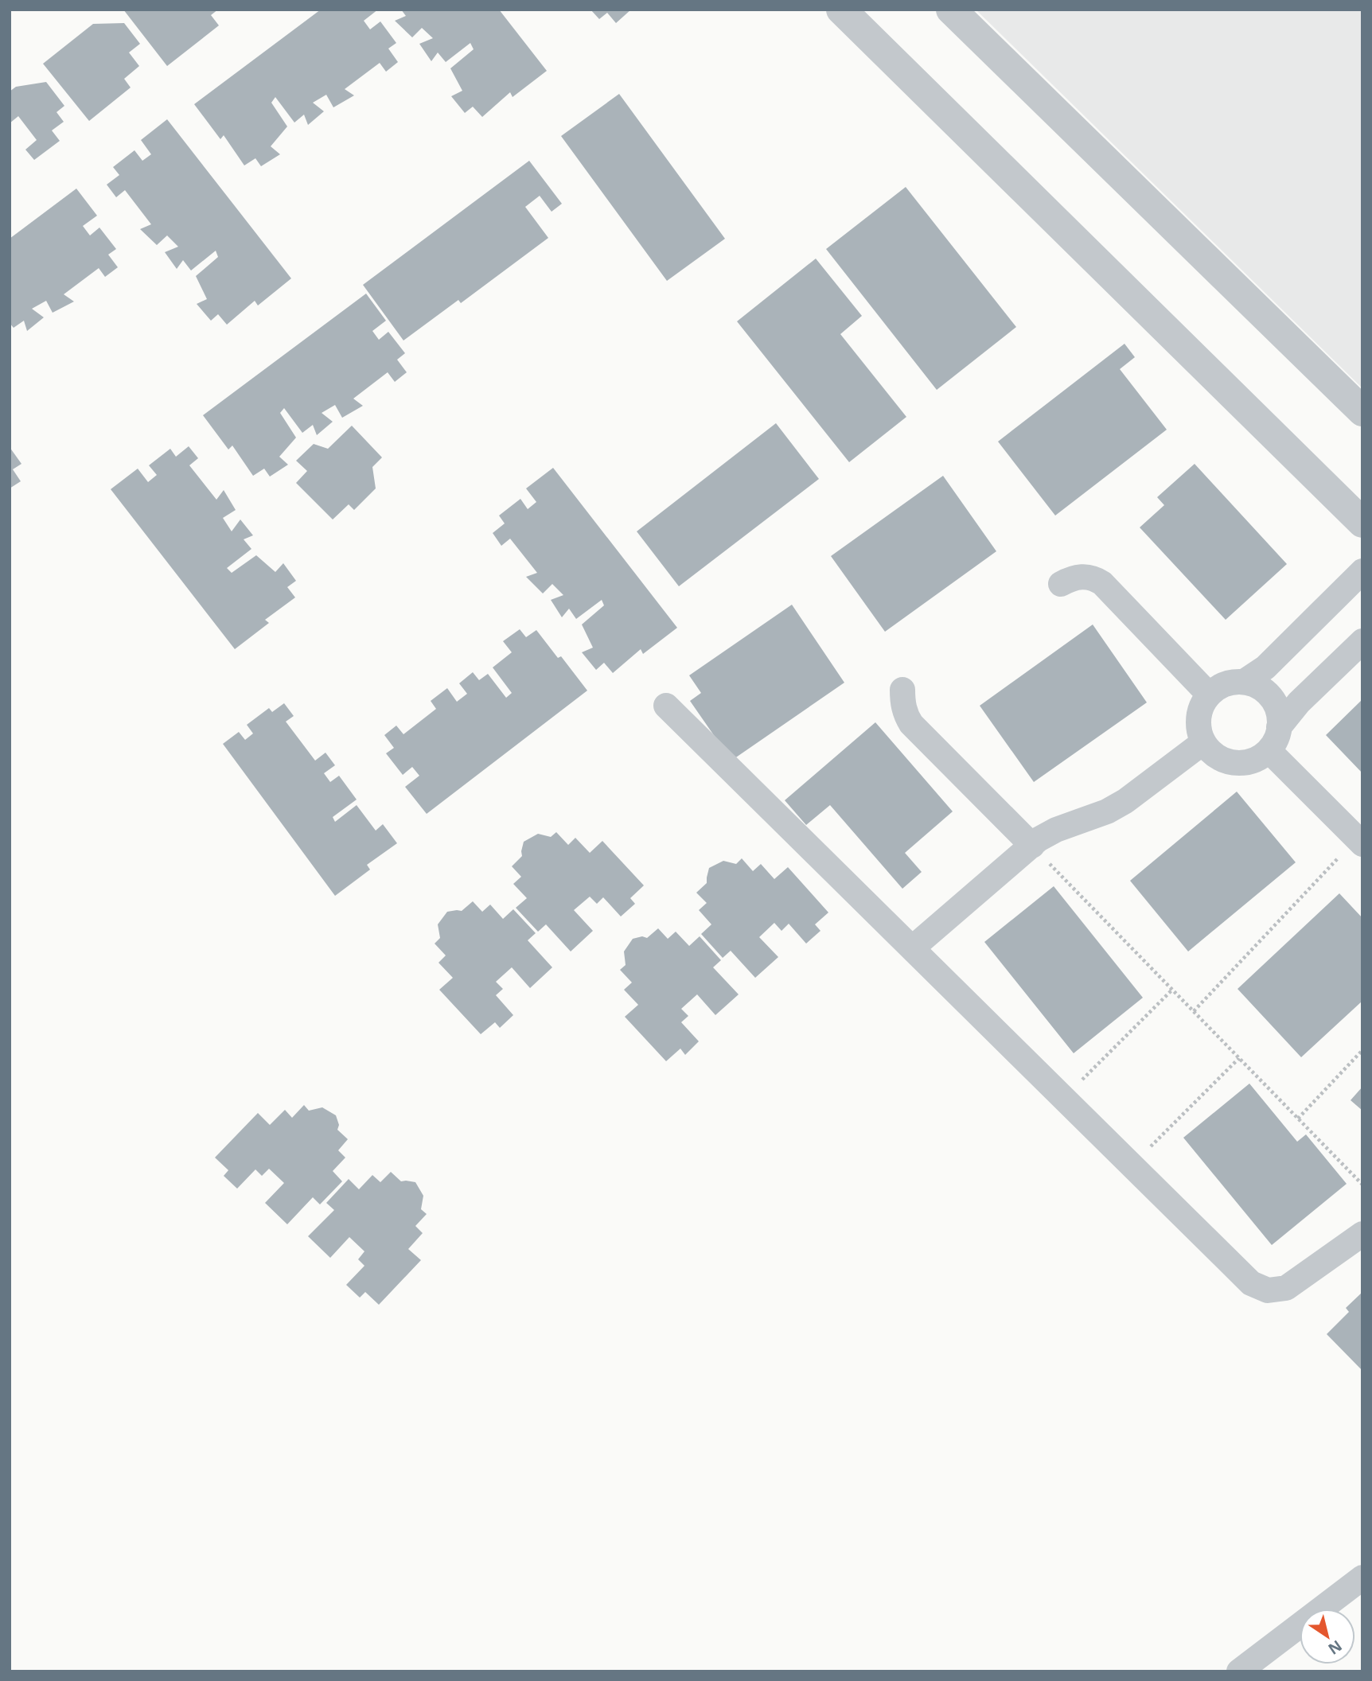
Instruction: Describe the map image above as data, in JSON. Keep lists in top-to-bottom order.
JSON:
{
  "north": "bottom right"
}
